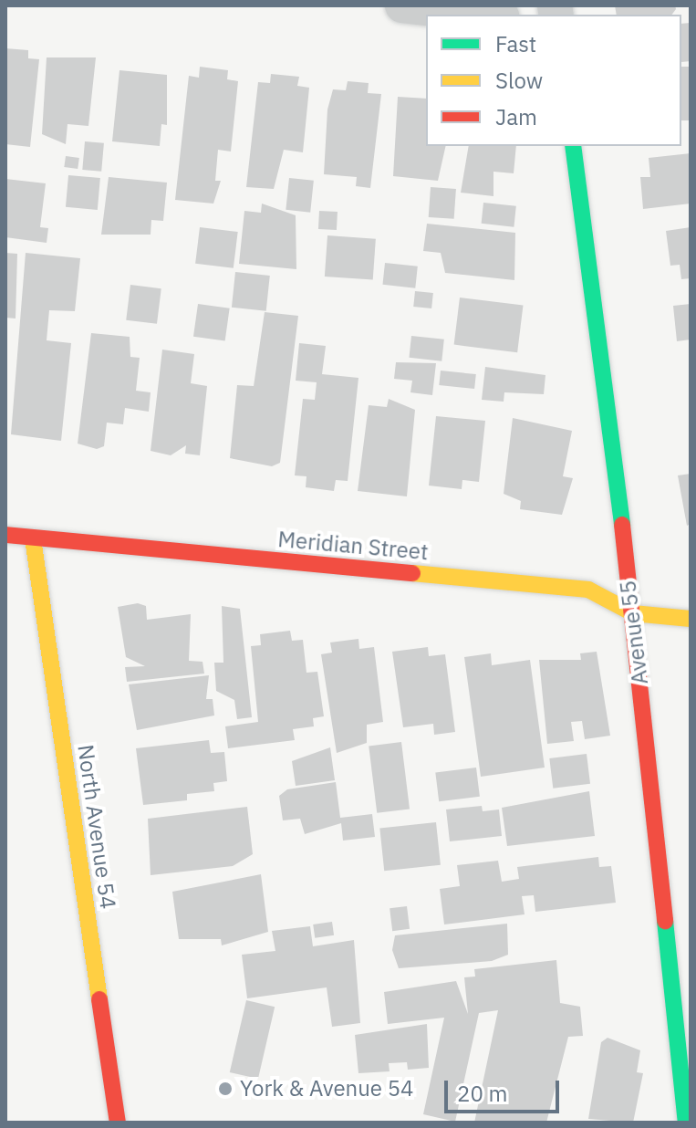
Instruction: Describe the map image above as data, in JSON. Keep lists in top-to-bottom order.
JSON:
{
  "streets": {
    "street": ["Meridian Street", "Avenue 55", "North Avenue 54"]
  },
  "crossings": [
    ["Meridian Street", "Avenue 55"],
    ["Meridian Street", "North Avenue 54"]
  ],
  "places": ["York & Avenue 54"],
  "legend": ["Fast", "Slow", "Jam"],
  "scale_bar": "20 m"
}
